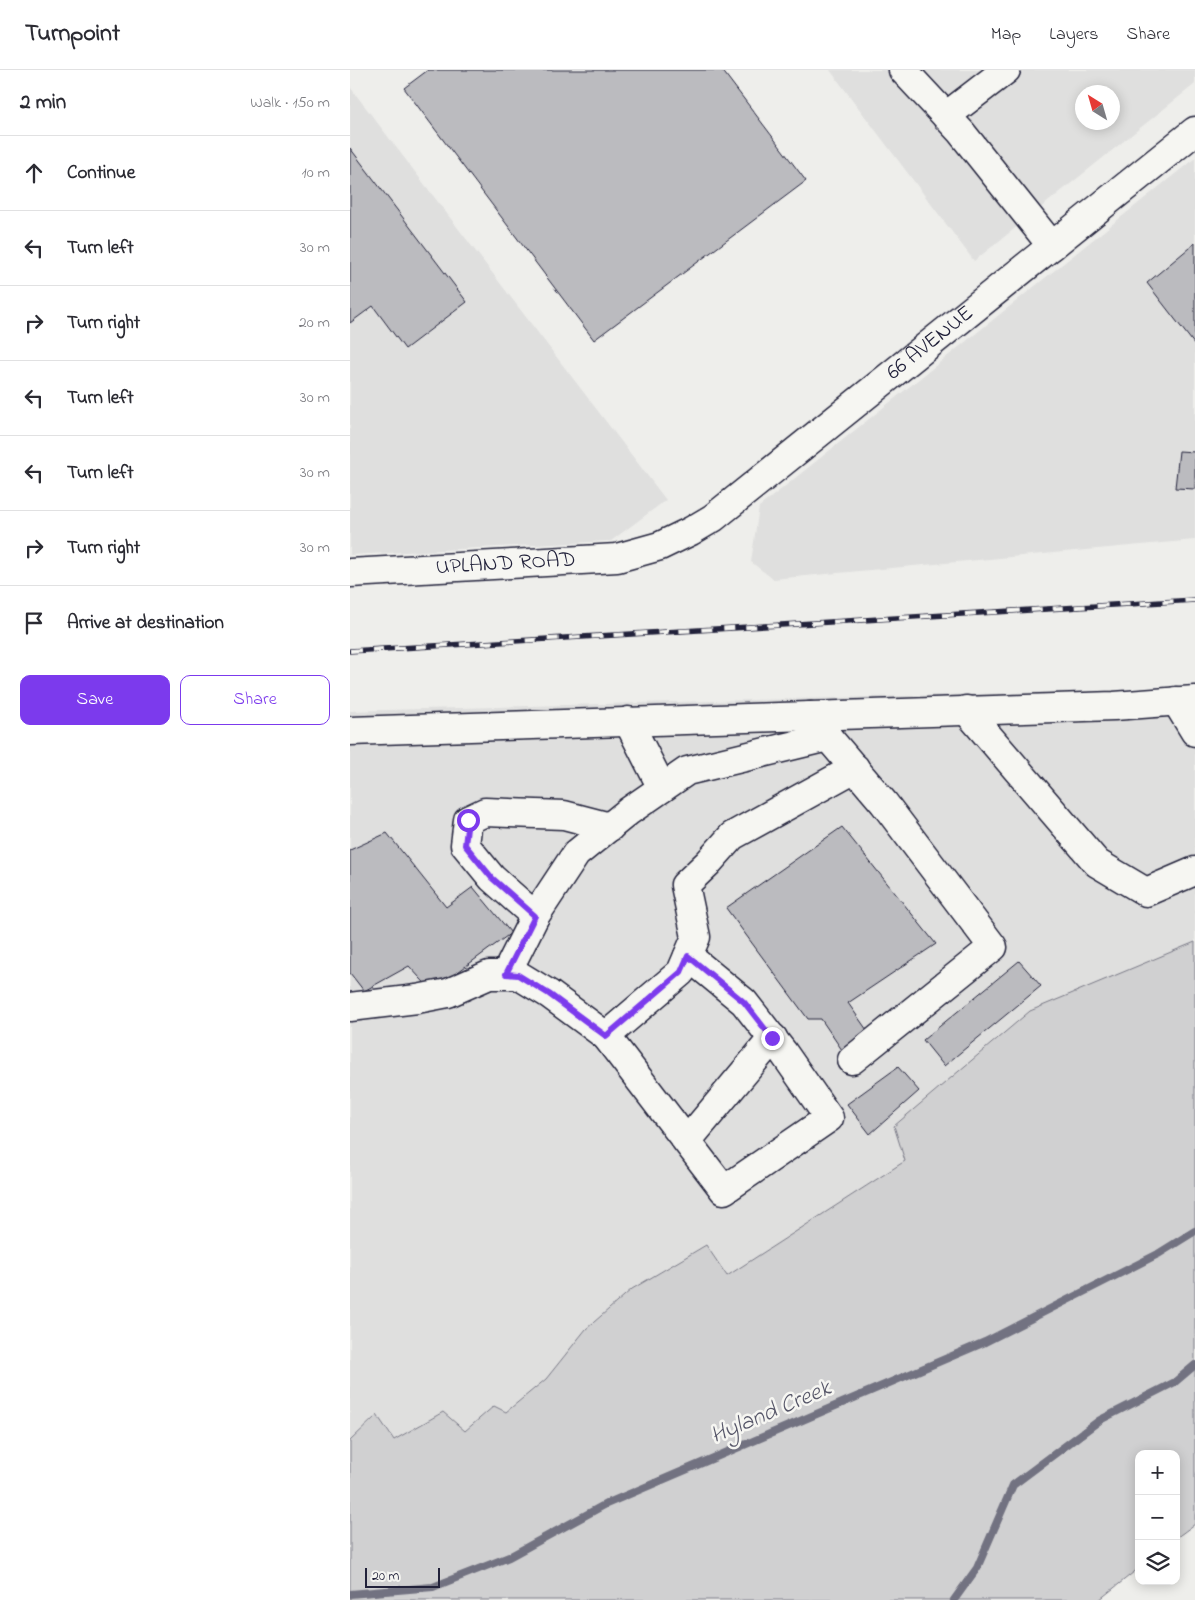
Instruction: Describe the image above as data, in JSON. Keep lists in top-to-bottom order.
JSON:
{
  "streets": {
    "street": ["66 AVENUE", "UPLAND ROAD"]
  },
  "crossings": [
    ["66 AVENUE", "UPLAND ROAD"]
  ],
  "water": ["Hyland Creek"],
  "scale_bar": "20 m",
  "north": "top left",
  "page": {
    "header": "Turnpoint",
    "nav": ["Map", "Layers", "Share"],
    "heading": ["2 min", "Walk · 150 m"],
    "list": [
      ["Continue", "10 m"],
      ["Turn left", "30 m"],
      ["Turn right", "20 m"],
      ["Turn left", "30 m"],
      ["Turn left", "30 m"],
      ["Turn right", "30 m"],
      "Arrive at destination"
    ],
    "buttons": ["Save", "Share"],
    "map_buttons": ["+", "−"],
    "scale": "20 m"
  }
}
